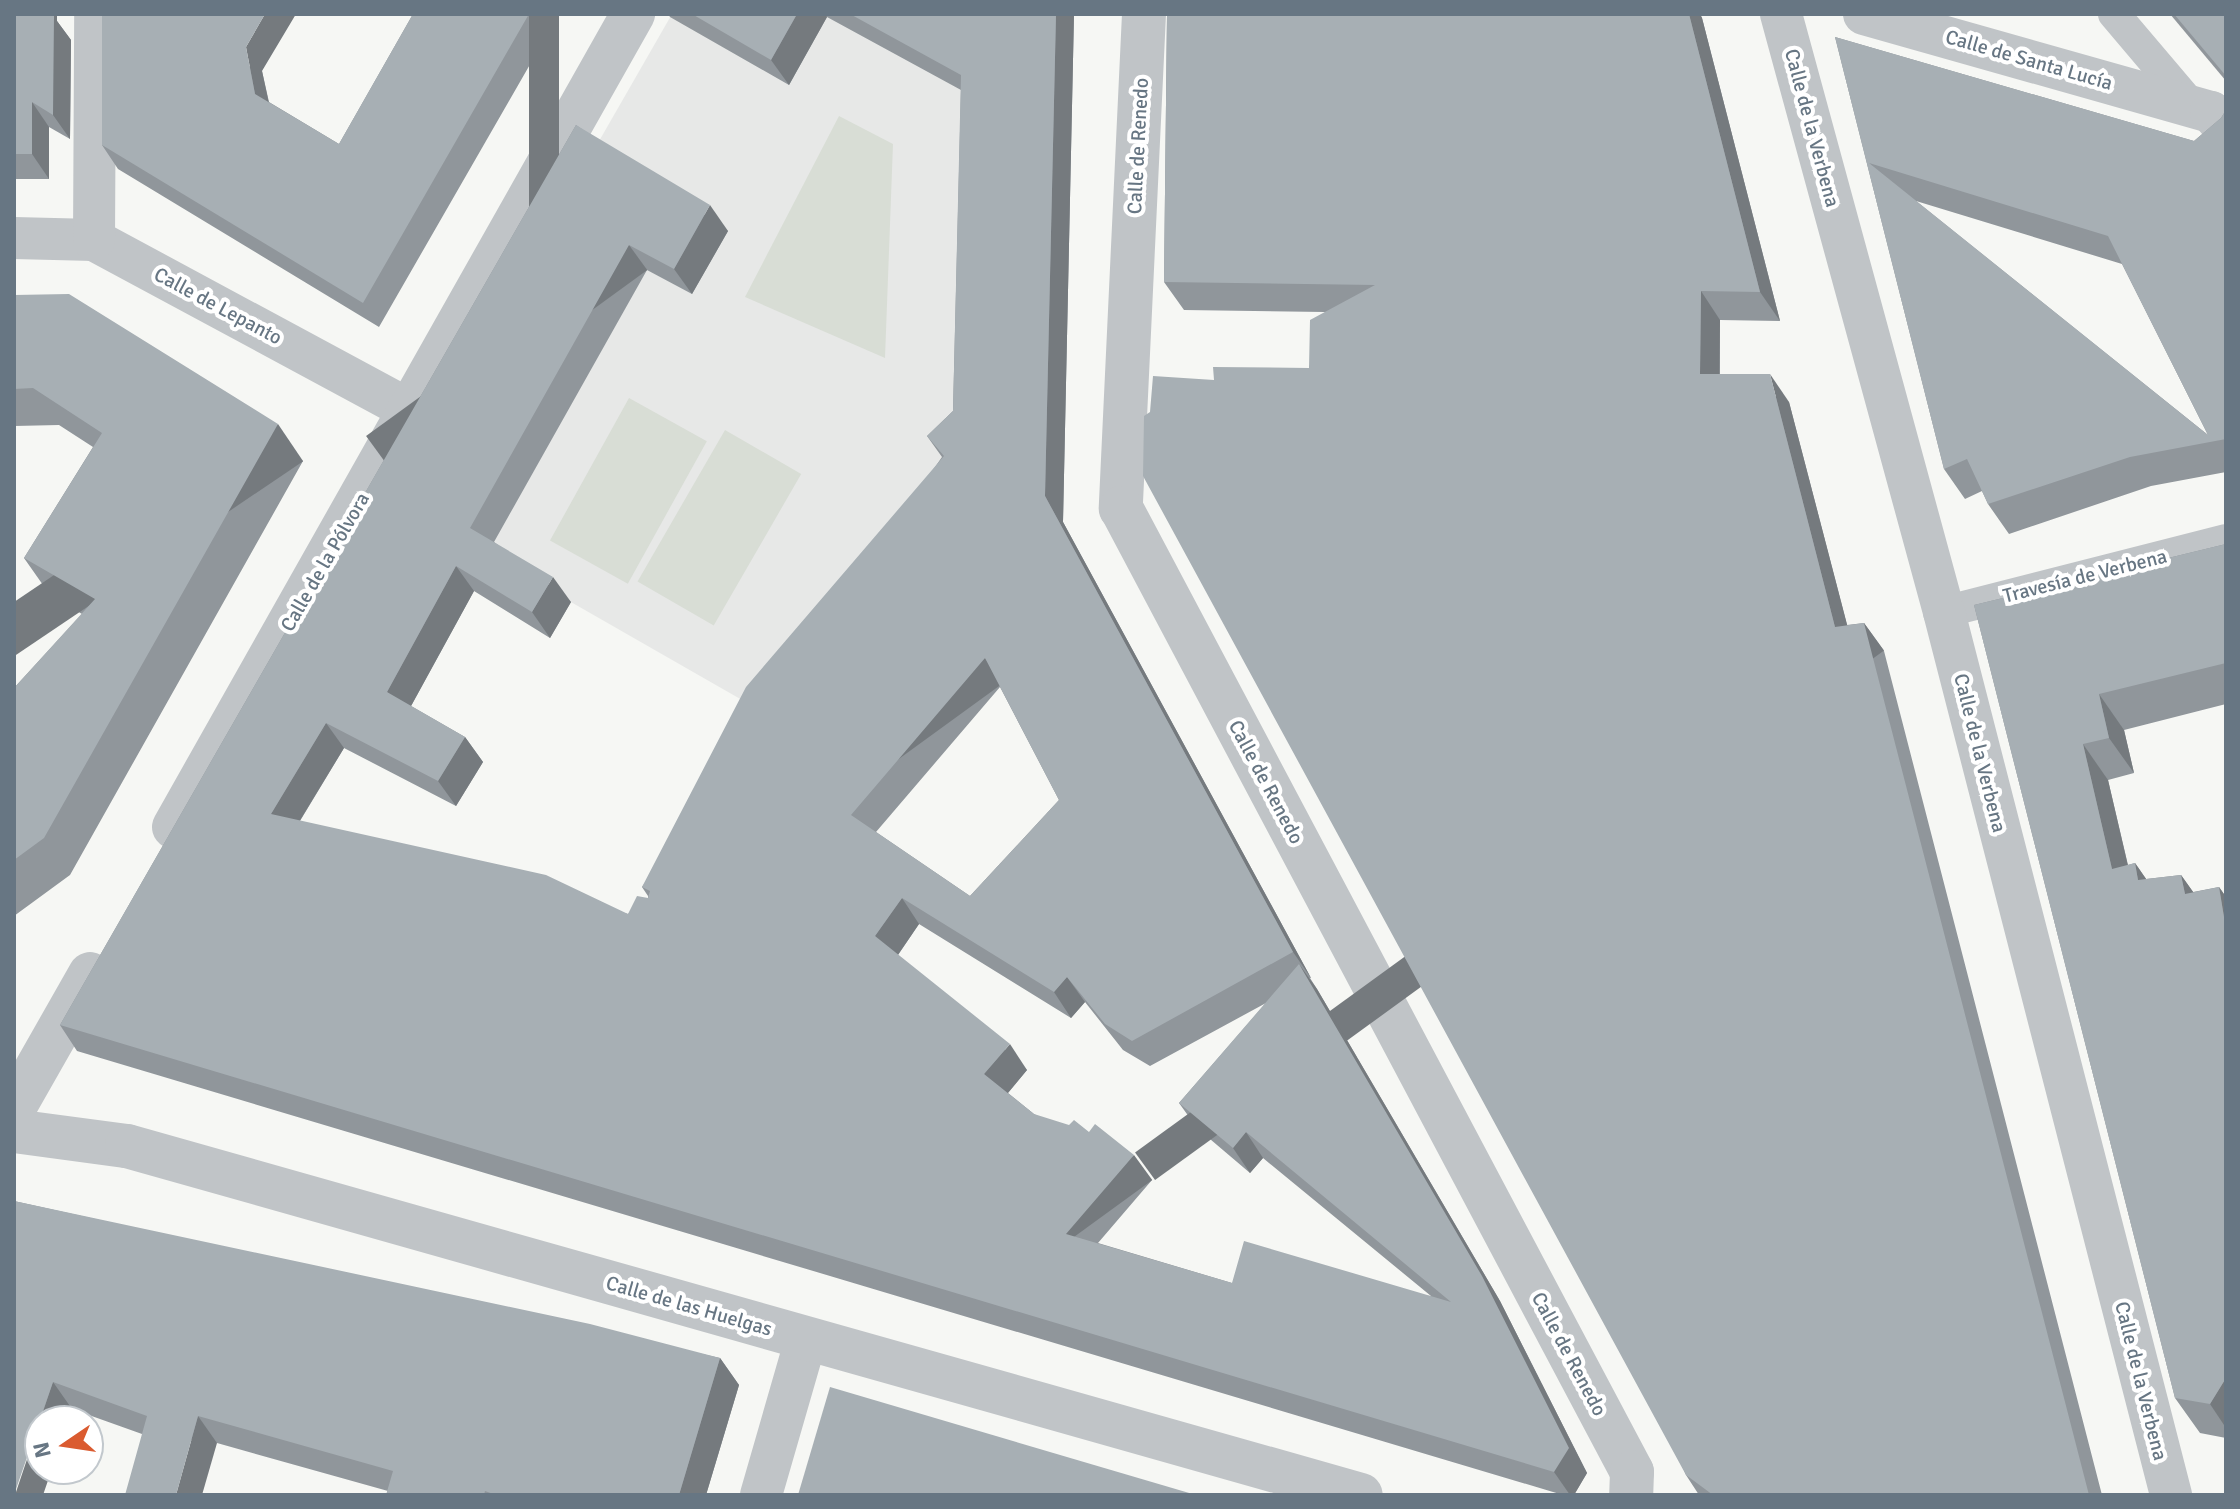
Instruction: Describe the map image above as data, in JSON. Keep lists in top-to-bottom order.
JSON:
{
  "streets": {
    "street": [
      "Calle de Santa Lucía",
      "Calle de la Verbena",
      "Calle de Renedo",
      "Calle de Lepanto",
      "Calle de la Pólvora",
      "Travesía de Verbena",
      "Calle de las Huelgas"
    ]
  },
  "crossings": [
    ["Calle de la Verbena", "Travesía de Verbena"],
    ["Calle de Lepanto", "Calle de la Pólvora"]
  ],
  "north": "left"
}
